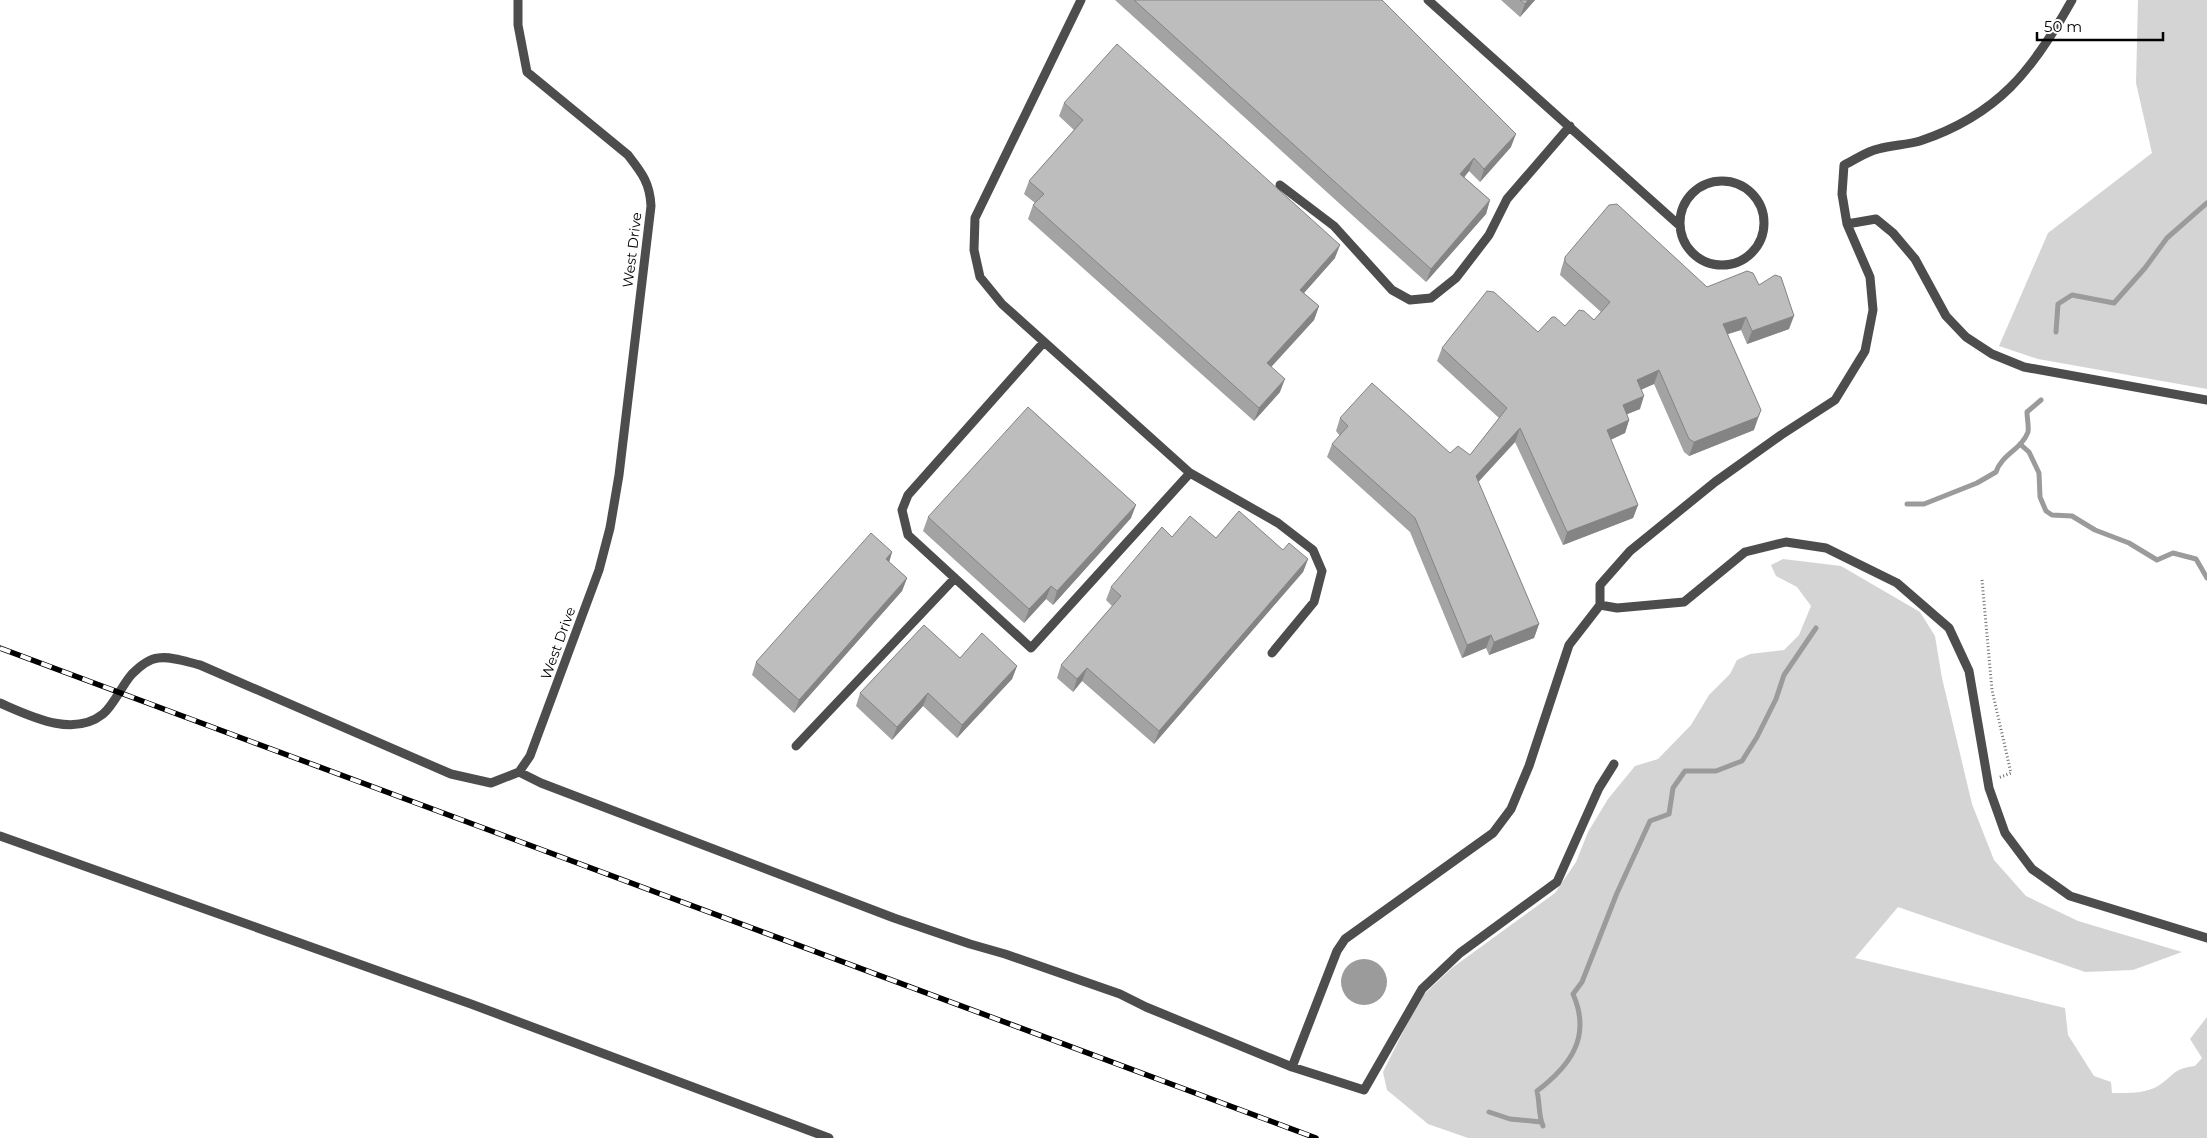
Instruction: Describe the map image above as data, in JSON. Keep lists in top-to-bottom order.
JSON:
{
  "streets": {
    "street": ["West Drive"]
  },
  "scale_bar": "50 m"
}
